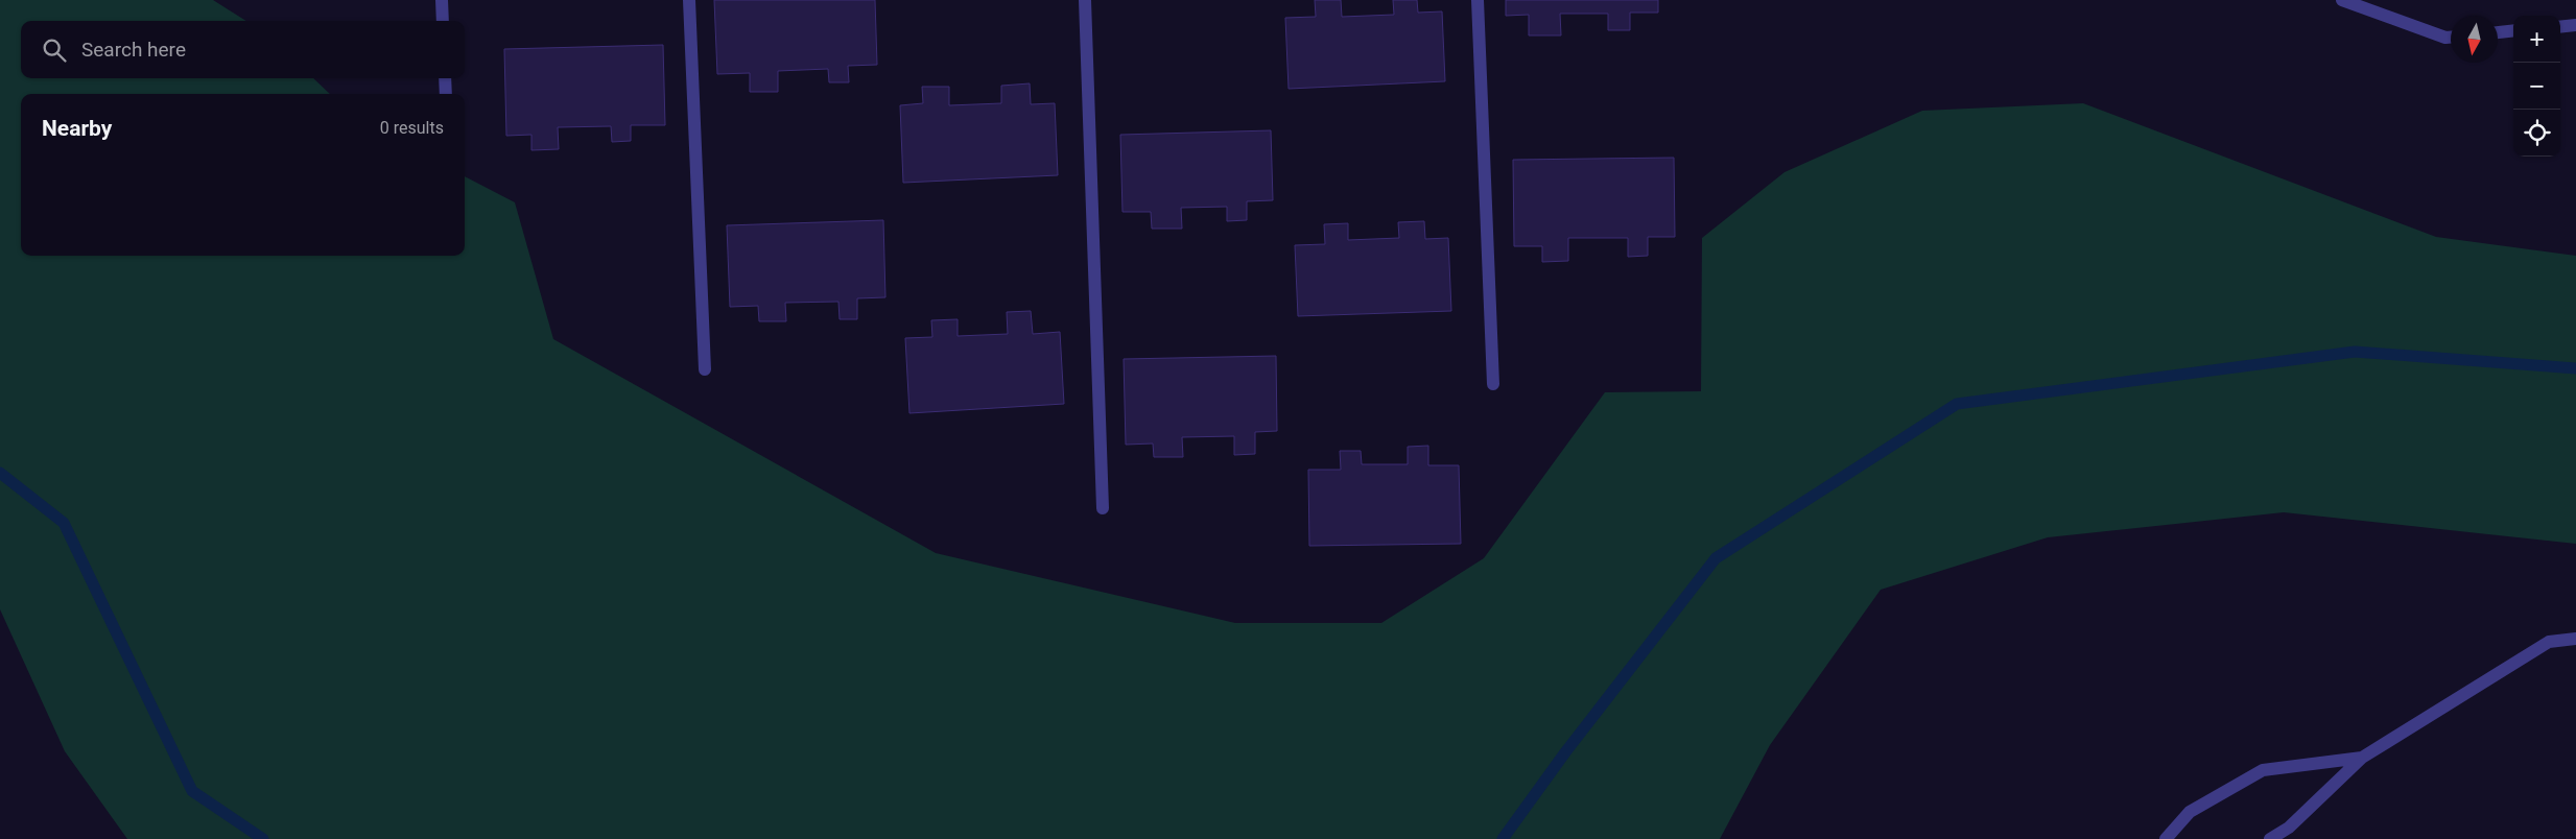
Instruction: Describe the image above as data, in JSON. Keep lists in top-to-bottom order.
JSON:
{
  "north": "bottom",
  "page": {
    "map_buttons": ["+", "−"],
    "search": "Search here",
    "heading": ["Nearby", "0 results"]
  }
}
